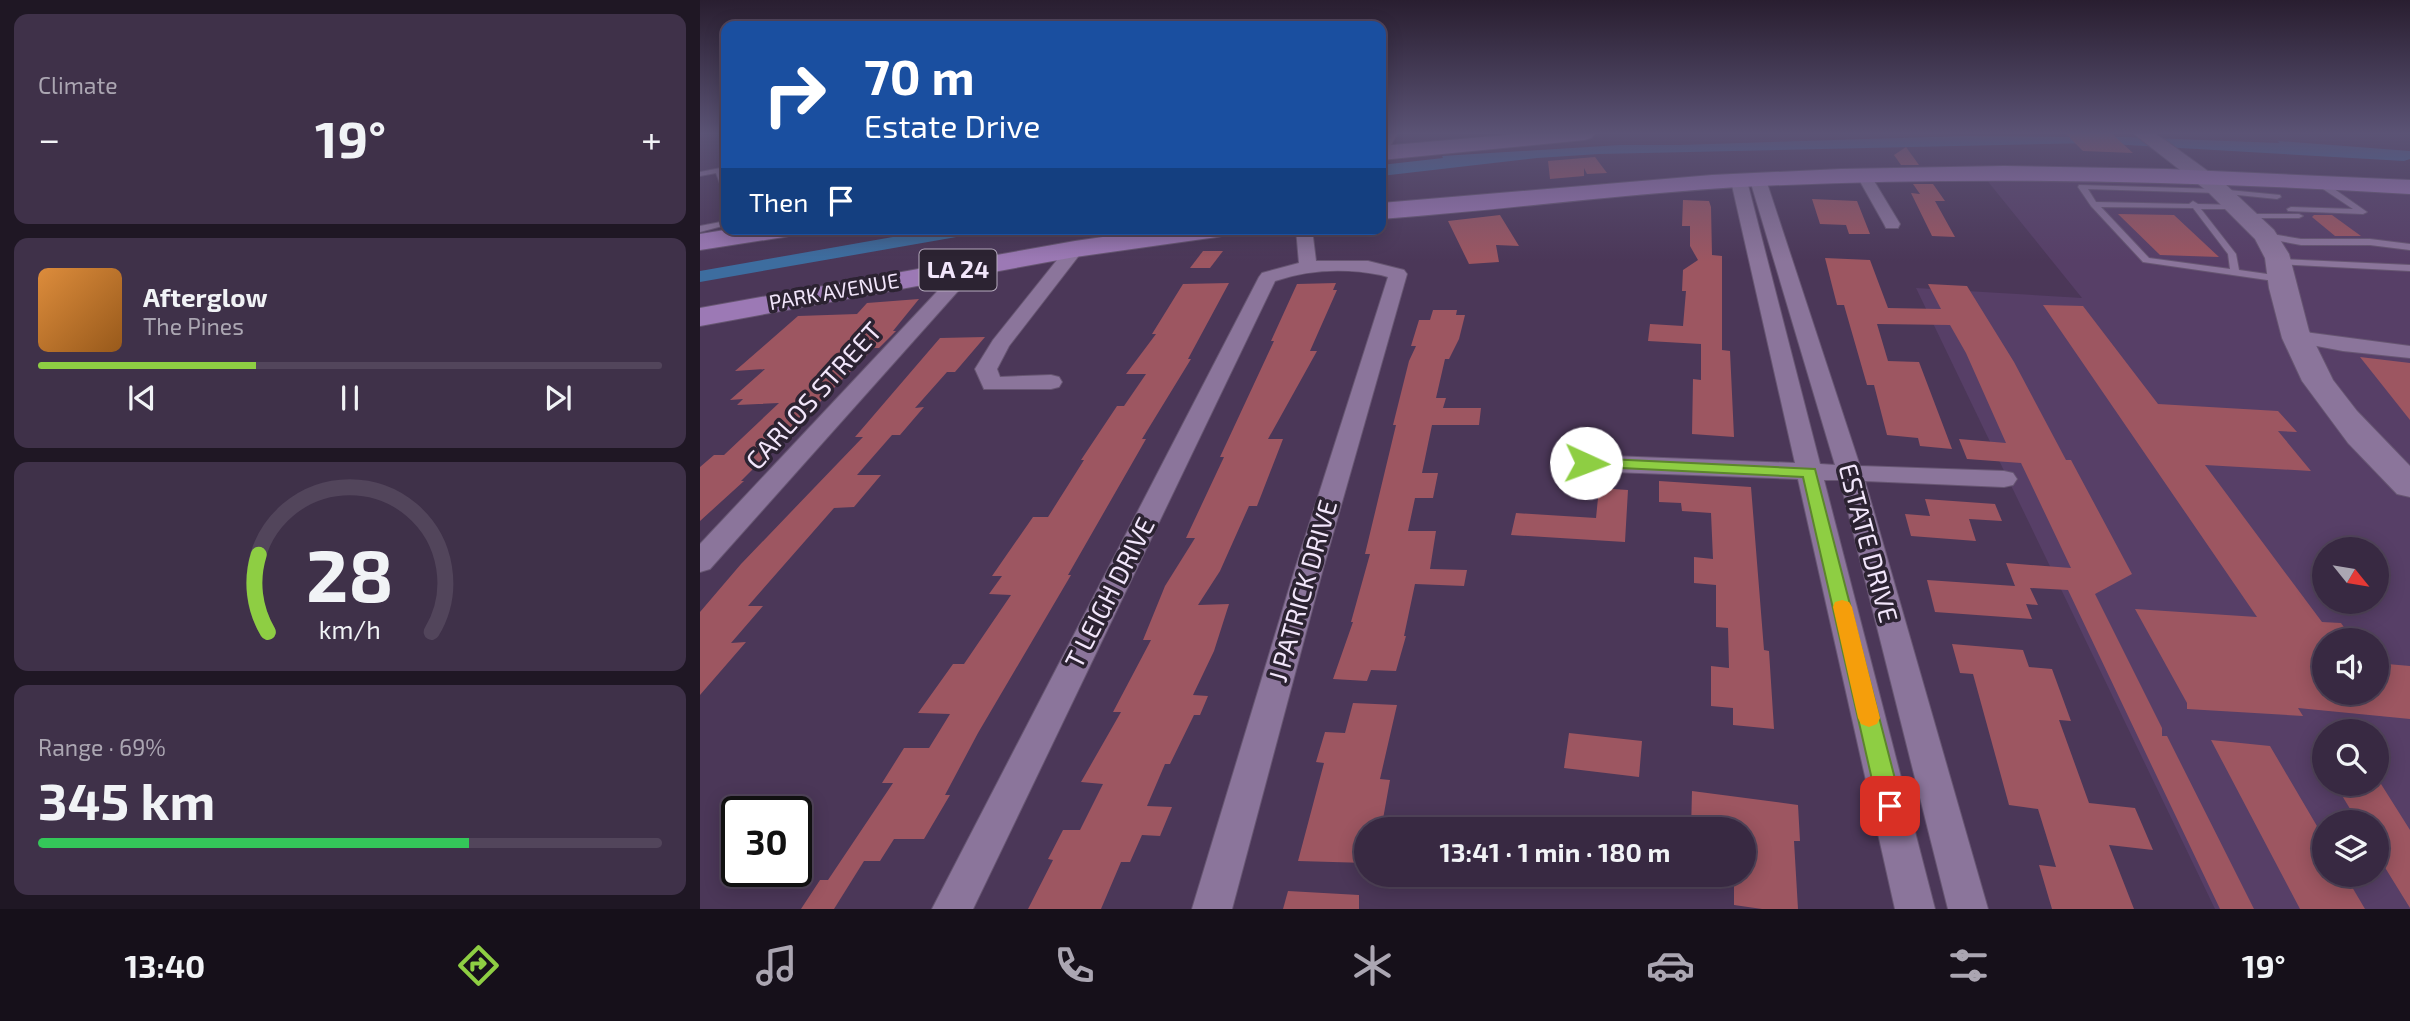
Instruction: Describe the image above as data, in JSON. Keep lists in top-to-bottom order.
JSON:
{
  "streets": {
    "main road": ["LA 24", "PARK AVENUE"],
    "street": [
      "CARLOS STREET",
      "ESTATE DRIVE",
      "J PATRICK DRIVE",
      "T LEIGH DRIVE"
    ]
  },
  "crossings": [
    ["PARK AVENUE", "CARLOS STREET"],
    ["J PATRICK DRIVE", "T LEIGH DRIVE"]
  ],
  "north": "bottom right",
  "page": {
    "tile": [
      "Climate",
      ["Range · 69%", "345 km"]
    ],
    "turn": ["70 m", "Estate Drive"],
    "heat": ["−", "19°", "+"],
    "then": "Then",
    "song": ["Afterglow", "The Pines"],
    "limit": "30",
    "trip": "13:41 · 1 min · 180 m",
    "tabs": ["13:40", "19°"],
    "gauge": ["28", "km/h"]
  }
}
